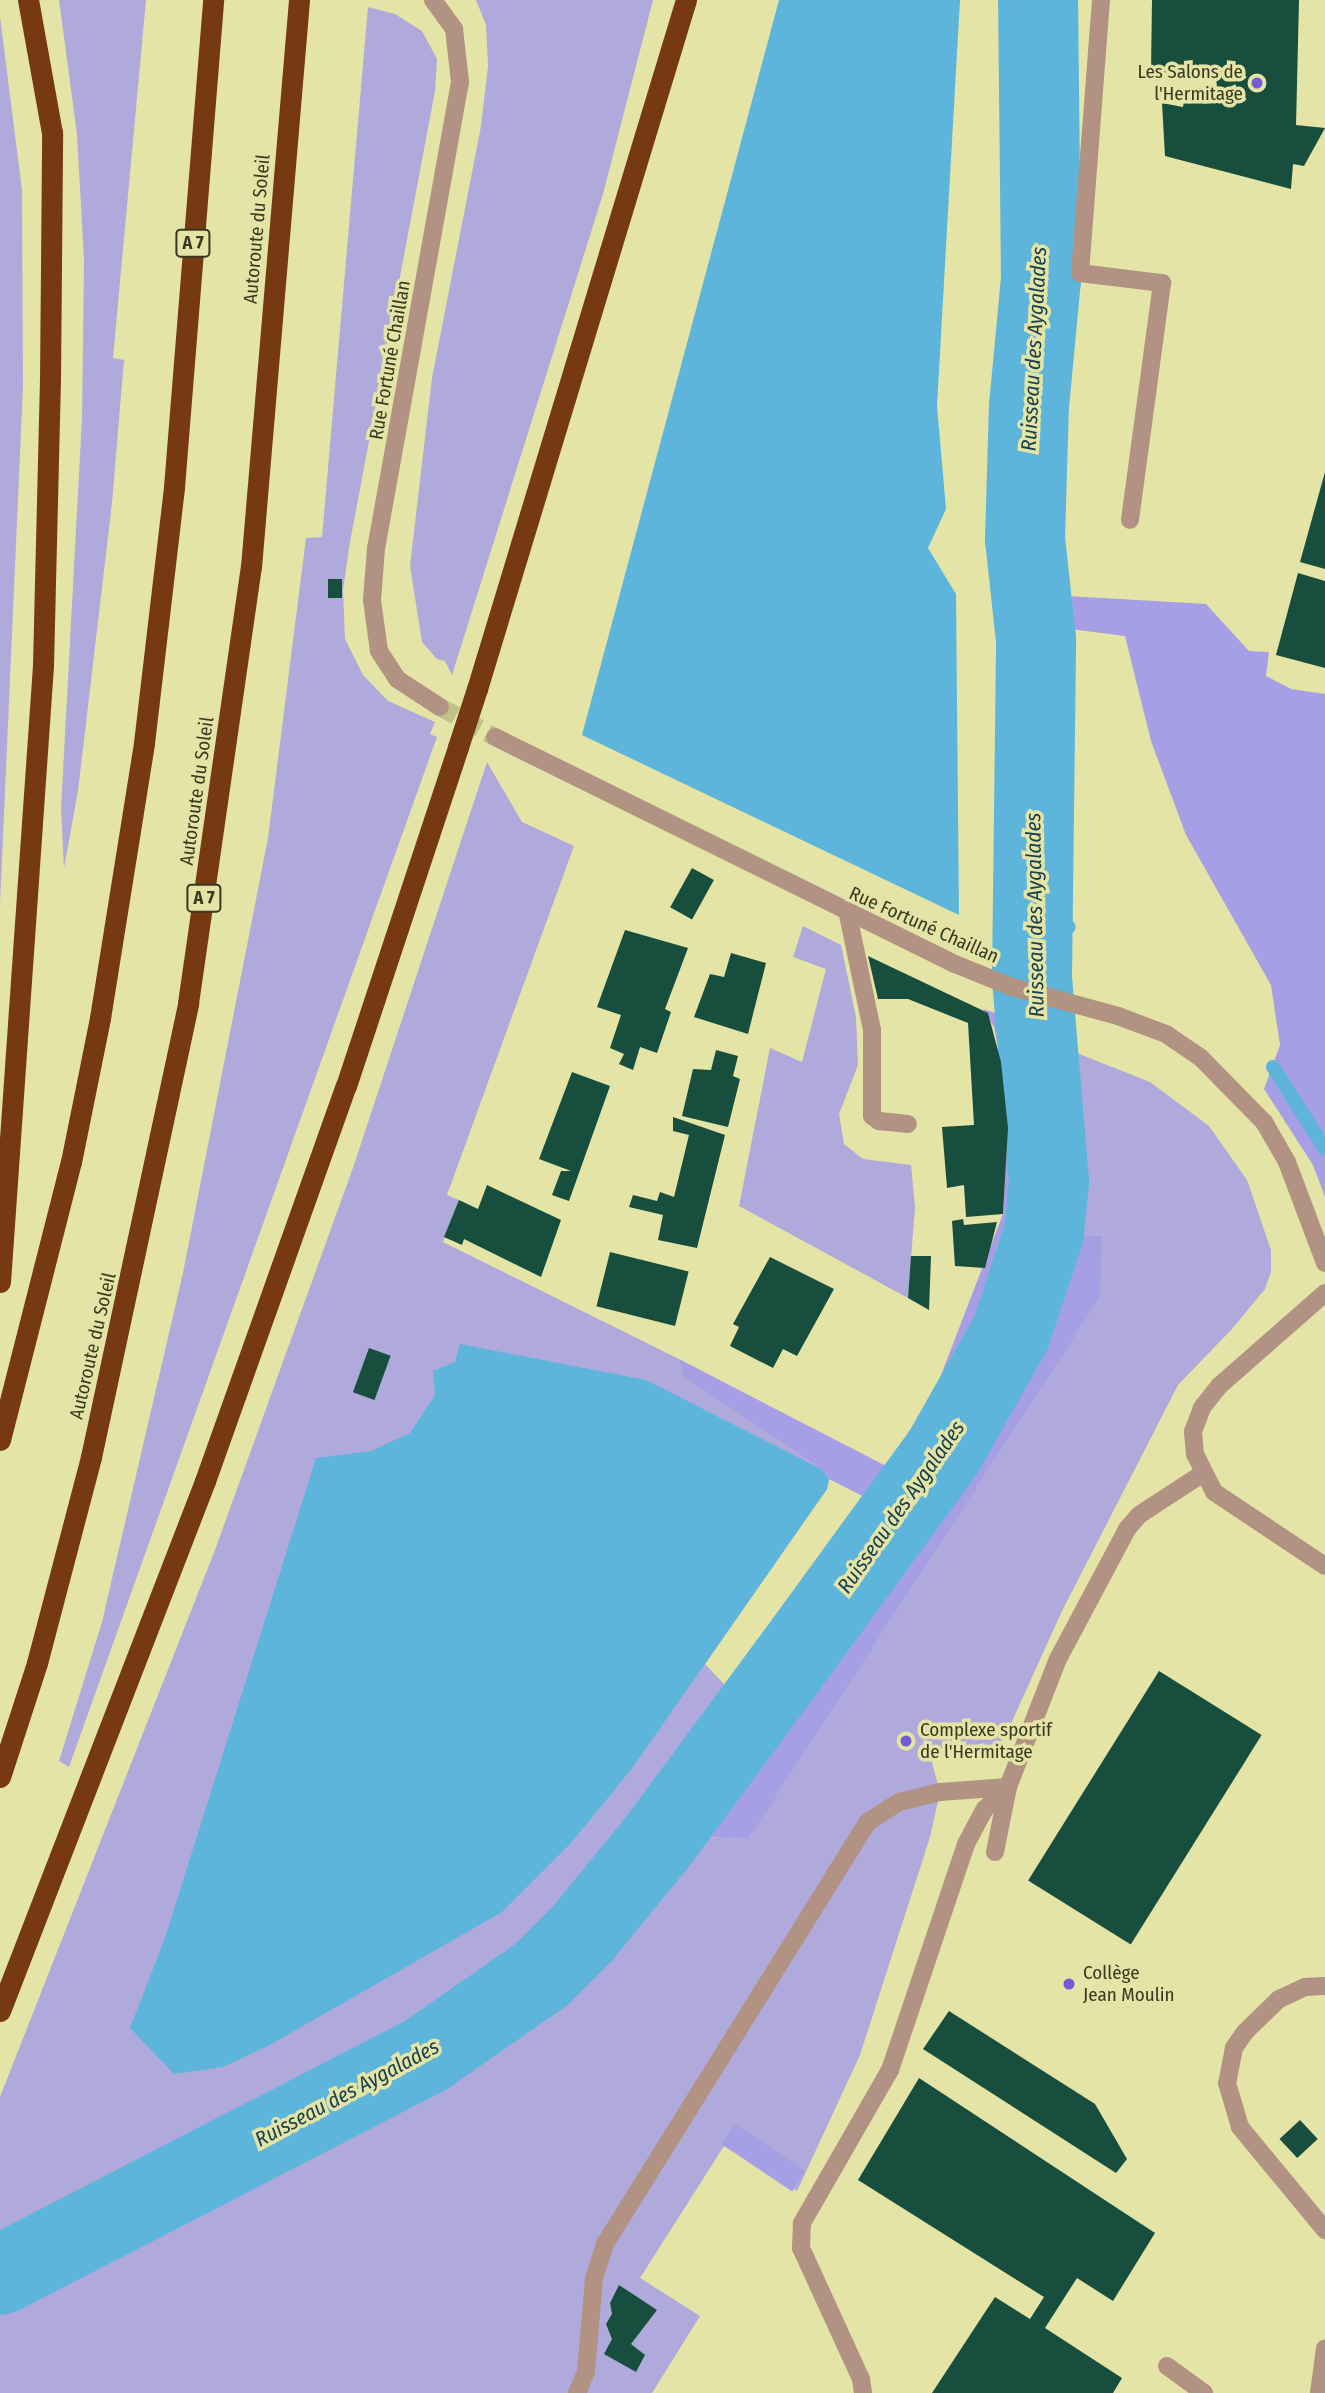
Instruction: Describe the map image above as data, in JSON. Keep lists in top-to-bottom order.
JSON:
{
  "streets": {
    "highway": ["Autoroute du Soleil", "A 7"],
    "street": ["Rue Fortuné Chaillan"]
  },
  "water": ["Ruisseau des Aygalades"],
  "places": ["Les Salons de l'Hermitage", "Complexe sportif de l'Hermitage", "Collège Jean Moulin"]
}
